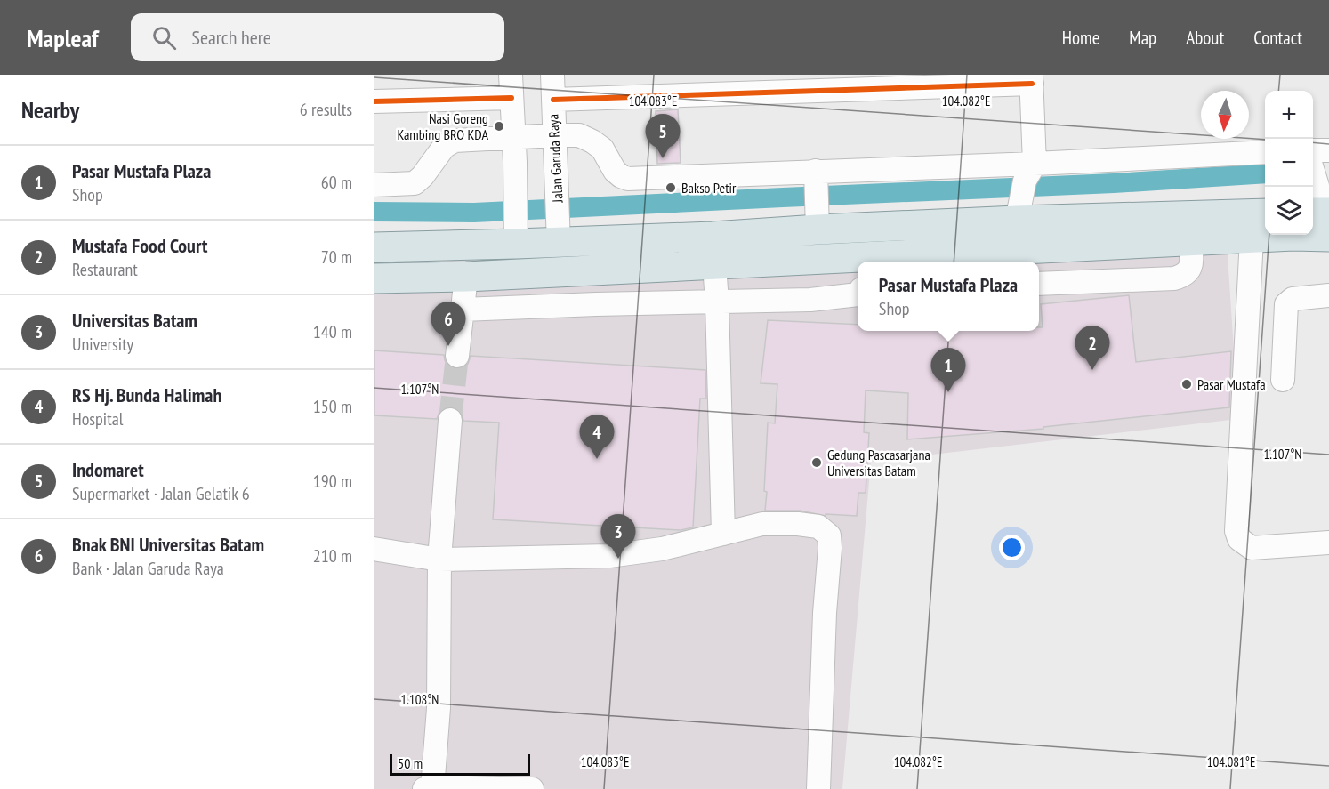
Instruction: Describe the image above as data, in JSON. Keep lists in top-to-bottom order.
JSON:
{
  "streets": {
    "street": ["Jalan Garuda Raya"]
  },
  "places": [
    "Nasi Goreng Kambing BRO KDA",
    "Bakso Petir",
    "Pasar Mustafa",
    "Gedung Pascasarjana Universitas Batam"
  ],
  "scale_bar": "50 m",
  "north": "bottom",
  "page": {
    "header": "Mapleaf",
    "search": "Search here",
    "nav": [
      "Home",
      "Map",
      "About",
      "Contact"
    ],
    "heading": ["Nearby", "6 results"],
    "map_buttons": ["+", "−"],
    "pins": [
      "5",
      "6",
      "2",
      "1",
      "4",
      "3"
    ],
    "list": [
      {
        "mark": "1",
        "name": "Pasar Mustafa Plaza",
        "note": "Shop",
        "value": "60 m"
      },
      {
        "mark": "2",
        "name": "Mustafa Food Court",
        "note": "Restaurant",
        "value": "70 m"
      },
      {
        "mark": "3",
        "name": "Universitas Batam",
        "note": "University",
        "value": "140 m"
      },
      {
        "mark": "4",
        "name": "RS Hj. Bunda Halimah",
        "note": "Hospital",
        "value": "150 m"
      },
      {
        "mark": "5",
        "name": "Indomaret",
        "note": "Supermarket · Jalan Gelatik 6",
        "value": "190 m"
      },
      {
        "mark": "6",
        "name": "Bnak BNI Universitas Batam",
        "note": "Bank · Jalan Garuda Raya",
        "value": "210 m"
      }
    ],
    "popup": ["Pasar Mustafa Plaza", "Shop"],
    "scale": "50 m"
  },
  "coordinates": [
    "104.083°E",
    "104.082°E",
    "1.107°N",
    "1.108°N",
    "104.081°E"
  ]
}
